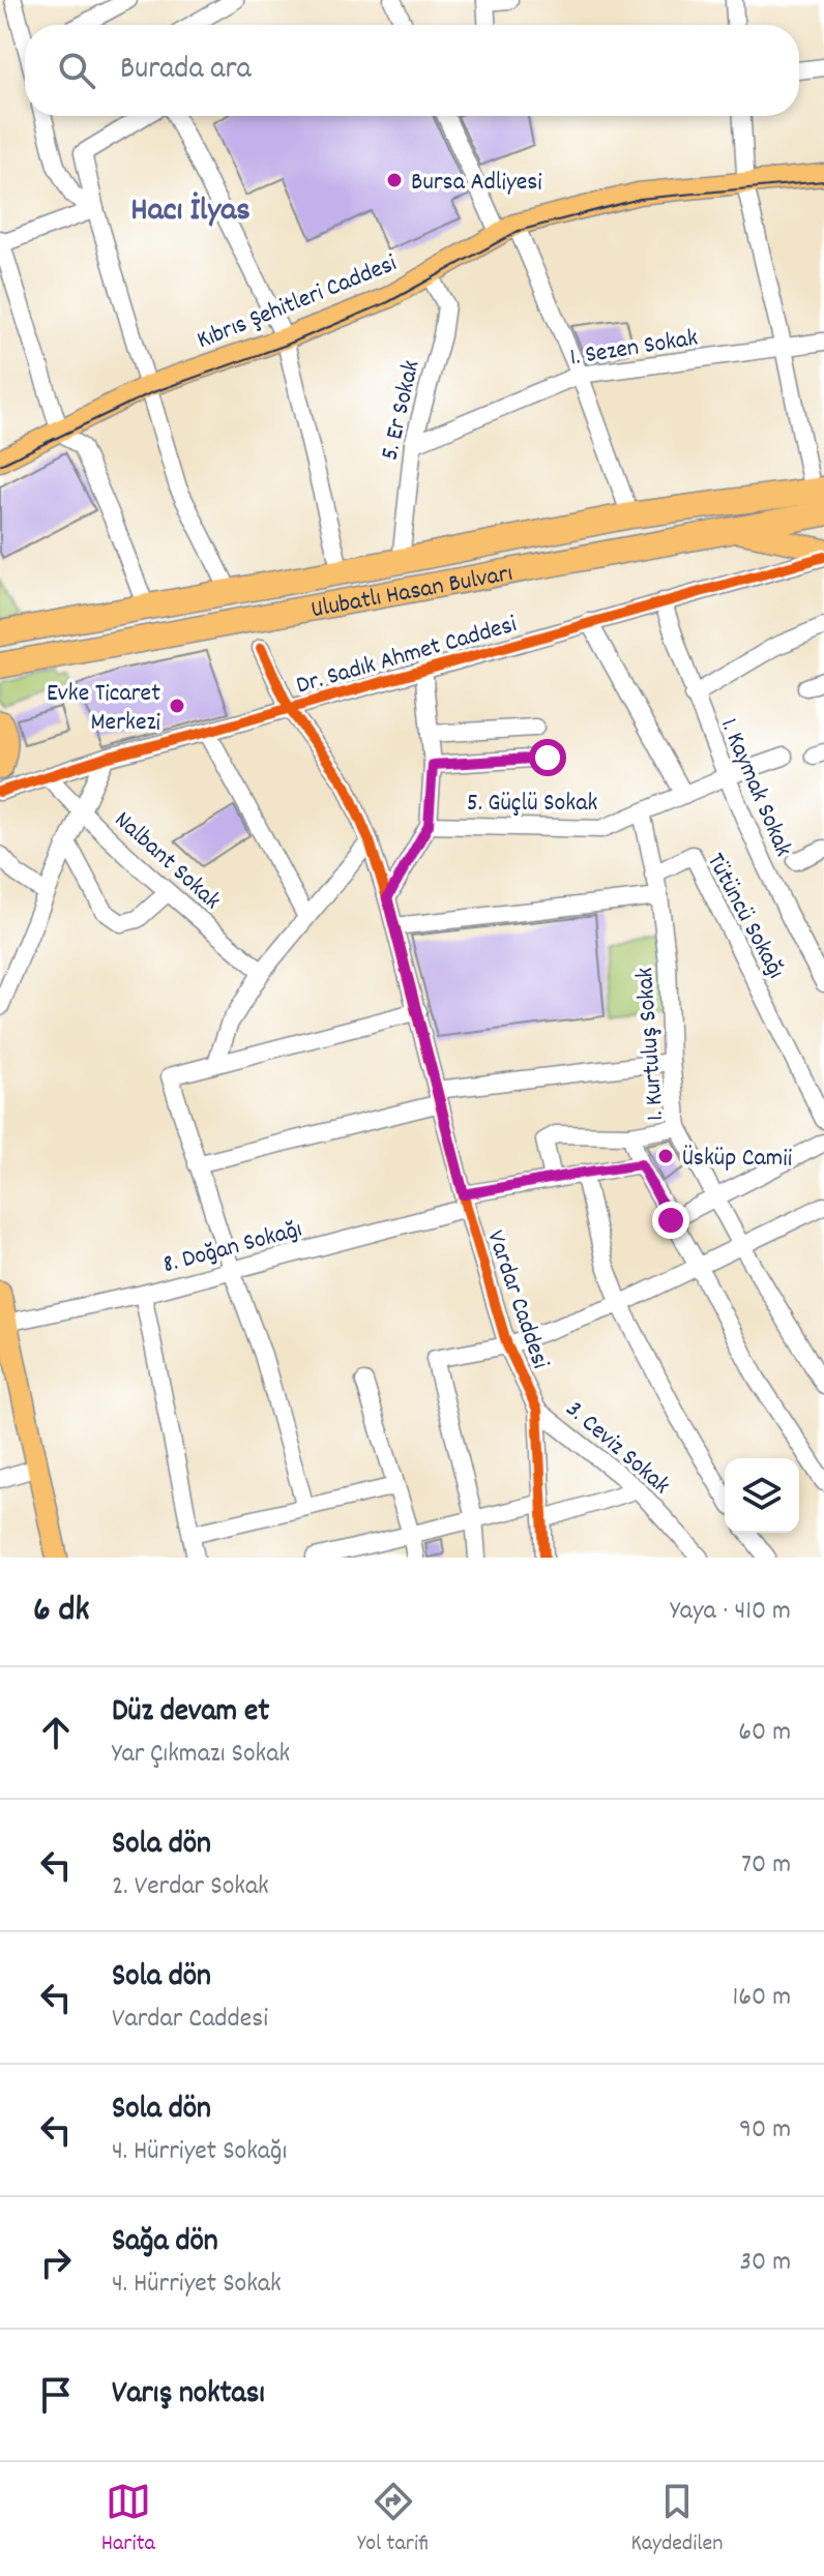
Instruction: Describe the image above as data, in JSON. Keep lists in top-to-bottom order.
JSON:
{
  "streets": {
    "highway": ["Ulubatlı Hasan Bulvarı"],
    "main road": ["Kıbrıs Şehitleri Caddesi"],
    "street": [
      "1. Sezen Sokak",
      "5. Er Sokak",
      "Dr. Sadık Ahmet Caddesi",
      "1. Kaymak Sokak",
      "5. Güçlü Sokak",
      "Nalbant Sokak",
      "Tütüncü Sokağı",
      "1. Kurtuluş Sokak",
      "8. Doğan Sokağı",
      "Vardar Caddesi",
      "3. Ceviz Sokak"
    ]
  },
  "crossings": [
    ["Kıbrıs Şehitleri Caddesi", "5. Er Sokak"],
    ["1. Sezen Sokak", "5. Er Sokak"],
    ["5. Er Sokak", "Ulubatlı Hasan Bulvarı"],
    ["Dr. Sadık Ahmet Caddesi", "1. Kaymak Sokak"],
    ["Dr. Sadık Ahmet Caddesi", "Nalbant Sokak"],
    ["Dr. Sadık Ahmet Caddesi", "Vardar Caddesi"],
    ["1. Kaymak Sokak", "5. Güçlü Sokak"],
    ["5. Güçlü Sokak", "1. Kurtuluş Sokak"],
    ["Tütüncü Sokağı", "1. Kurtuluş Sokak"],
    ["8. Doğan Sokağı", "Vardar Caddesi"],
    ["Vardar Caddesi", "3. Ceviz Sokak"]
  ],
  "districts": ["Hacı İlyas"],
  "places": ["Bursa Adliyesi", "Evke Ticaret Merkezi", "Üsküp Camii"],
  "page": {
    "search": "Burada ara",
    "heading": ["6 dk", "Yaya · 410 m"],
    "list": [
      ["Düz devam et", "Yar Çıkmazı Sokak", "60 m"],
      ["Sola dön", "2. Verdar Sokak", "70 m"],
      ["Sola dön", "Vardar Caddesi", "160 m"],
      ["Sola dön", "4. Hürriyet Sokağı", "90 m"],
      ["Sağa dön", "4. Hürriyet Sokak", "30 m"],
      "Varış noktası"
    ],
    "nav": ["Harita", "Yol tarifi", "Kaydedilen"]
  }
}
